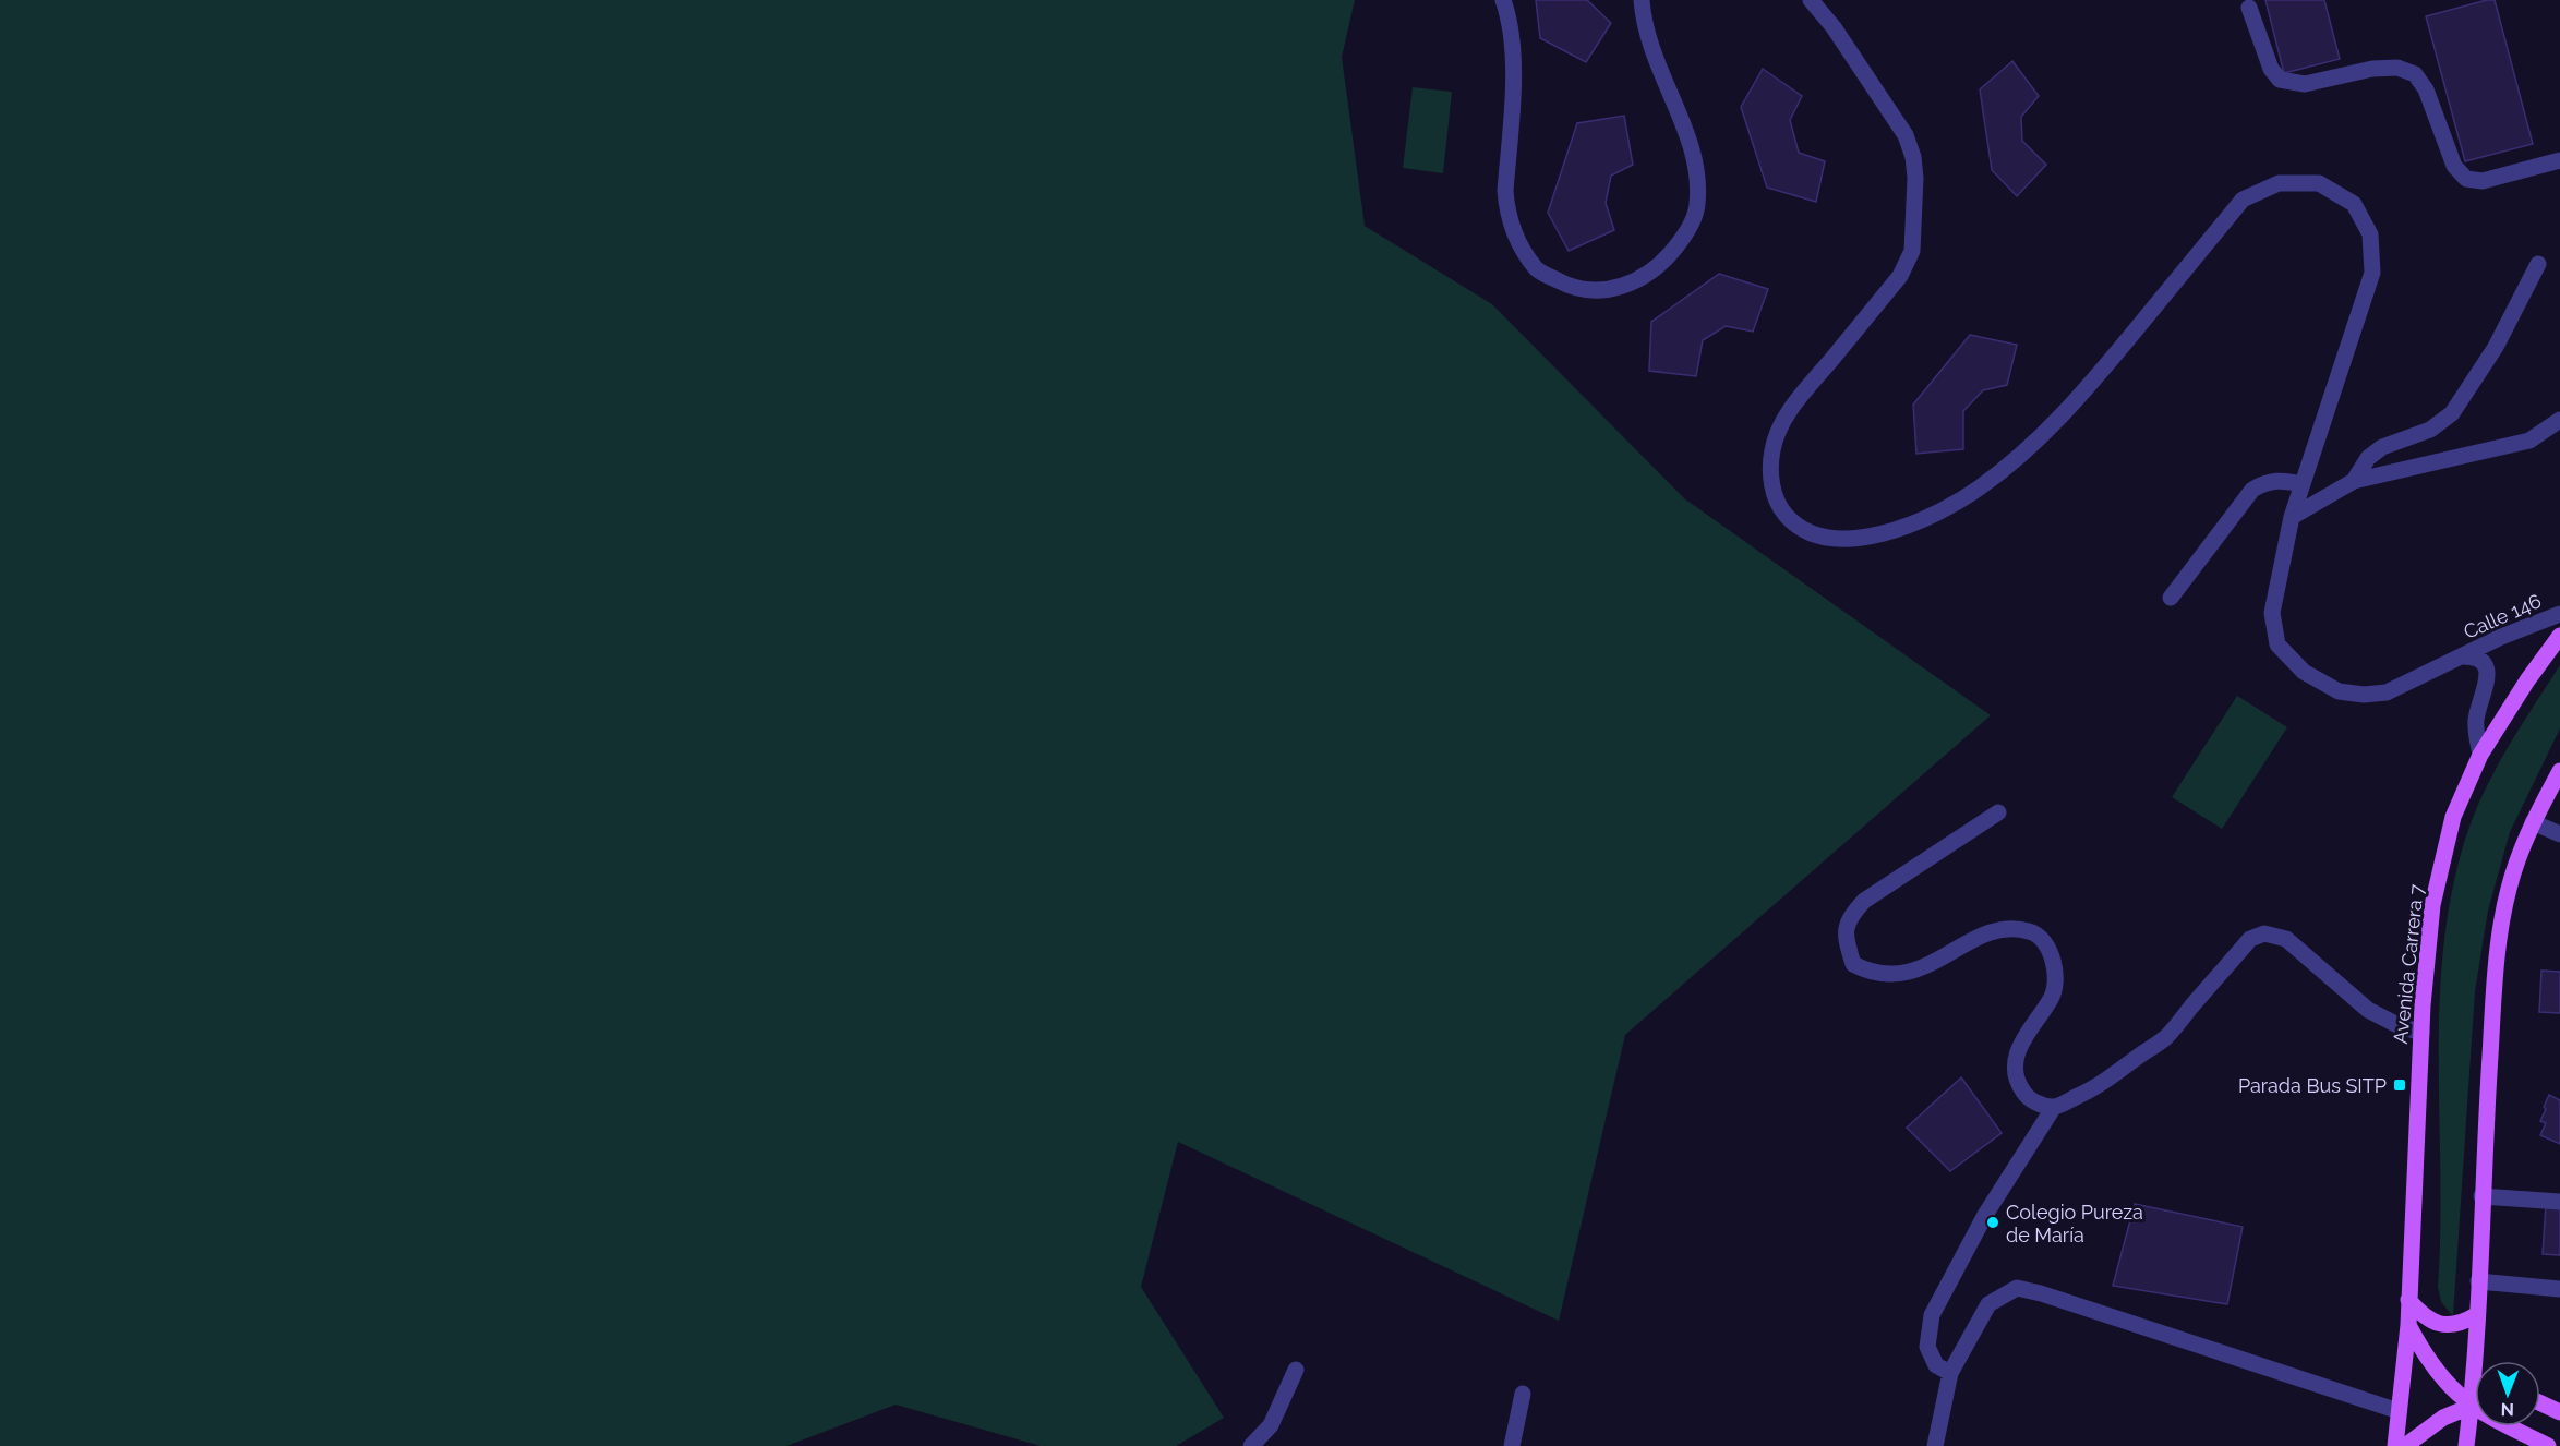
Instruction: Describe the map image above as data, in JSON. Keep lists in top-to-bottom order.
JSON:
{
  "streets": {
    "main road": ["Avenida Carrera 7"],
    "street": ["Calle 146"]
  },
  "crossings": [
    ["Calle 146", "Avenida Carrera 7"]
  ],
  "places": {
    "transit": ["Parada Bus SITP"],
    "other": ["Colegio Pureza de María"]
  },
  "north": "bottom"
}
